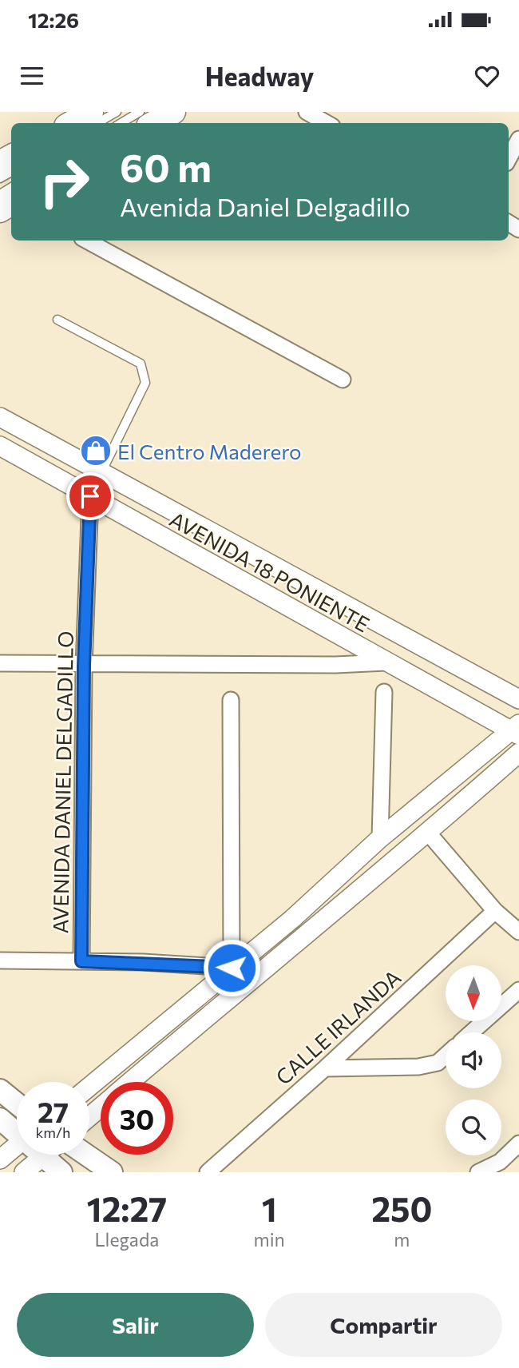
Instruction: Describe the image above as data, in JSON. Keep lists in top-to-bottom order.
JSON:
{
  "streets": {
    "street": ["AVENIDA 18 PONIENTE", "AVENIDA DANIEL DELGADILLO", "CALLE IRLANDA"]
  },
  "crossings": [
    ["AVENIDA 18 PONIENTE", "AVENIDA DANIEL DELGADILLO"]
  ],
  "places": {
    "shop": ["El Centro Maderero"]
  },
  "north": "bottom",
  "page": {
    "status": "12:26",
    "header": "Headway",
    "turn": ["60 m", "Avenida Daniel Delgadillo"],
    "speed": "27 km/h",
    "limit": "30",
    "eta": [
      "12:27",
      "Llegada",
      "1",
      "min",
      "250",
      "m"
    ],
    "buttons": ["Salir", "Compartir"]
  }
}
